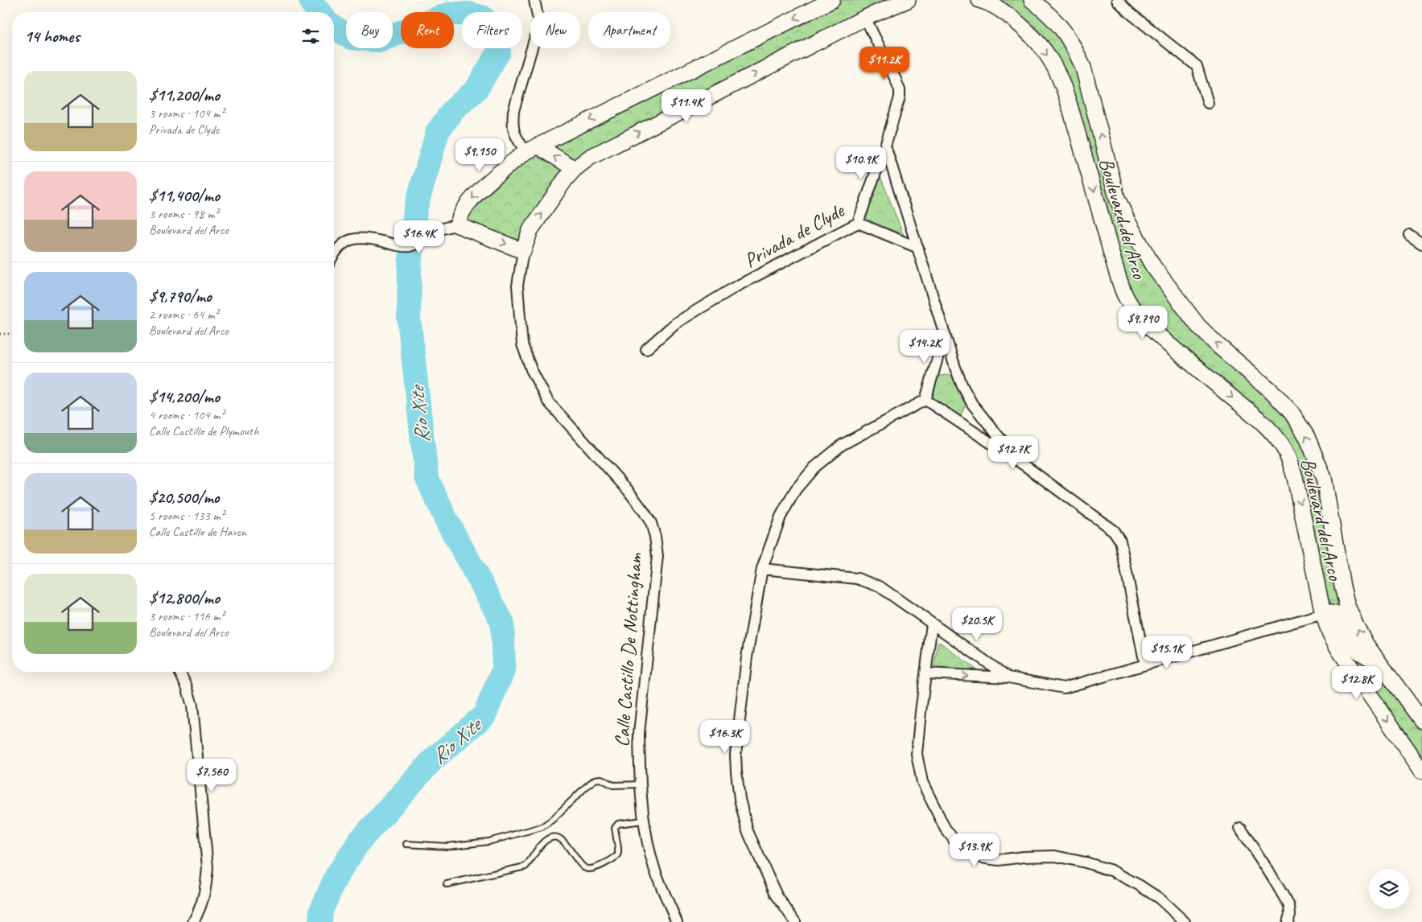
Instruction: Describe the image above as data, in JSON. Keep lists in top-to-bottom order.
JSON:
{
  "streets": {
    "street": ["Boulevard del Arco", "Privada de Clyde", "Calle Castillo De Nottingham"]
  },
  "water": ["Rio Xite"],
  "page": {
    "chip": [
      "Buy",
      "Rent",
      "Filters",
      "New",
      "Apartment"
    ],
    "heading": "14 homes",
    "price": [
      "$11.2K",
      "$11.4K",
      "$9,150",
      "$10.9K",
      "$16.4K",
      "$9,790",
      "$14.2K",
      "$12.7K",
      "$20.5K",
      "$15.1K",
      "$12.8K",
      "$16.3K",
      "$7,560",
      "$13.9K"
    ],
    "list": [
      {
        "name": "$11,200/mo",
        "note": "3 rooms · 104 m² · Privada de Clyde"
      },
      {
        "name": "$11,400/mo",
        "note": "3 rooms · 98 m² · Boulevard del Arco"
      },
      {
        "name": "$9,790/mo",
        "note": "2 rooms · 64 m² · Boulevard del Arco"
      },
      {
        "name": "$14,200/mo",
        "note": "4 rooms · 104 m² · Calle Castillo de Plymouth"
      },
      {
        "name": "$20,500/mo",
        "note": "5 rooms · 133 m² · Calle Castillo de Haven"
      },
      {
        "name": "$12,800/mo",
        "note": "3 rooms · 116 m² · Boulevard del Arco"
      }
    ]
  }
}
